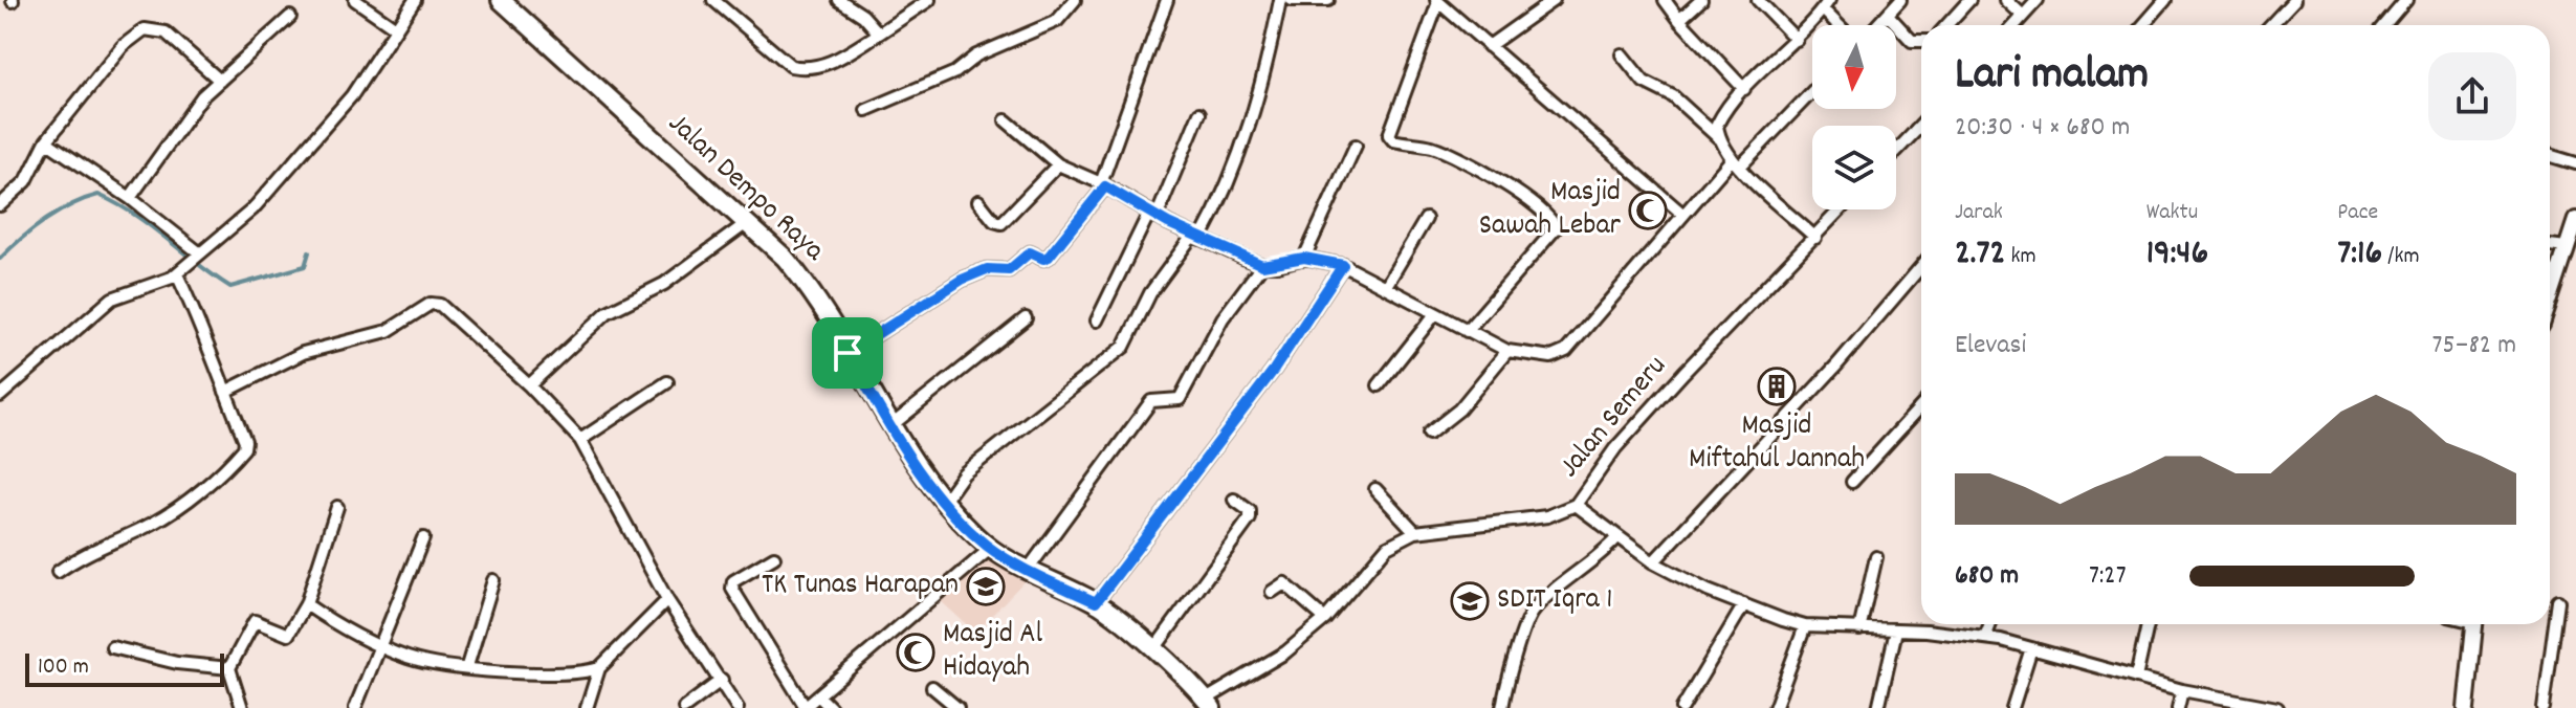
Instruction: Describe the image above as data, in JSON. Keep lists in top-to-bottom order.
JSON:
{
  "streets": {
    "main road": ["Jalan Dempo Raya"],
    "street": ["Jalan Semeru"]
  },
  "crossings": [
    ["Jalan Dempo Raya", "Jalan Semeru"]
  ],
  "places": {
    "mosque": ["Masjid Sawah Lebar", "Masjid Al Hidayah"],
    "building": ["Masjid Miftahul Jannah"],
    "school or university": ["TK Tunas Harapan", "SDIT Iqra 1"]
  },
  "scale_bar": "100 m",
  "north": "bottom",
  "page": {
    "heading": ["Lari malam", "20:30 · 4 × 680 m"],
    "stats": [
      ["Jarak", "2.72 km"],
      ["Waktu", "19:46"],
      ["Pace", "7:16 /km"]
    ],
    "chart": ["Elevasi", "75–82 m"],
    "list": [
      {
        "name": "680 m",
        "note": "7:27"
      }
    ],
    "scale": "100 m"
  }
}
